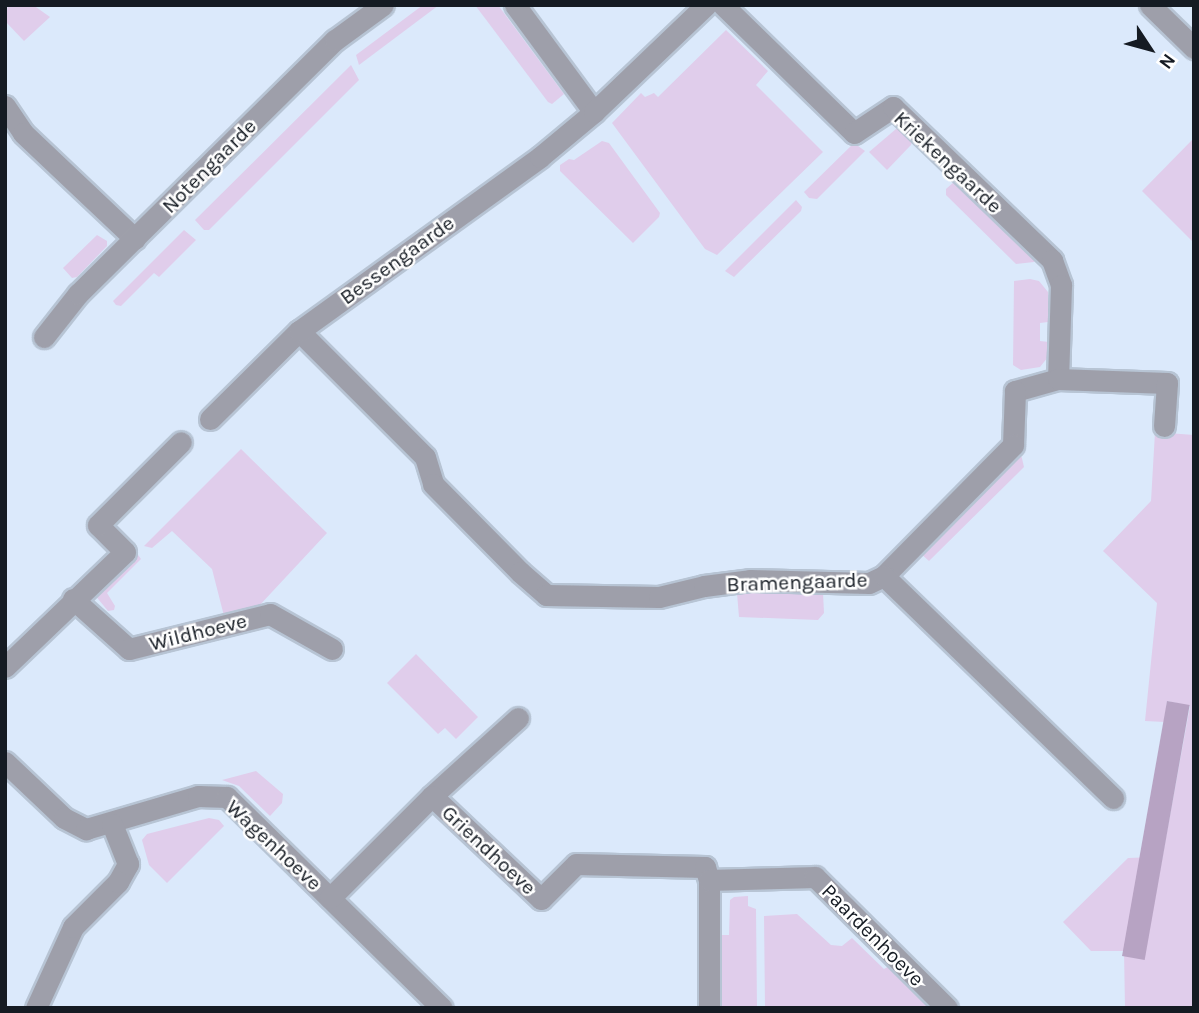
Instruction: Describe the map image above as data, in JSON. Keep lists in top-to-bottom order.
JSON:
{
  "streets": {
    "street": [
      "Kriekengaarde",
      "Notengaarde",
      "Bessengaarde",
      "Bramengaarde",
      "Wildhoeve",
      "Wagenhoeve",
      "Griendhoeve",
      "Paardenhoeve"
    ]
  },
  "crossings": [
    ["Bessengaarde", "Bramengaarde"],
    ["Wagenhoeve", "Griendhoeve"],
    ["Griendhoeve", "Paardenhoeve"]
  ],
  "north": "bottom right"
}
